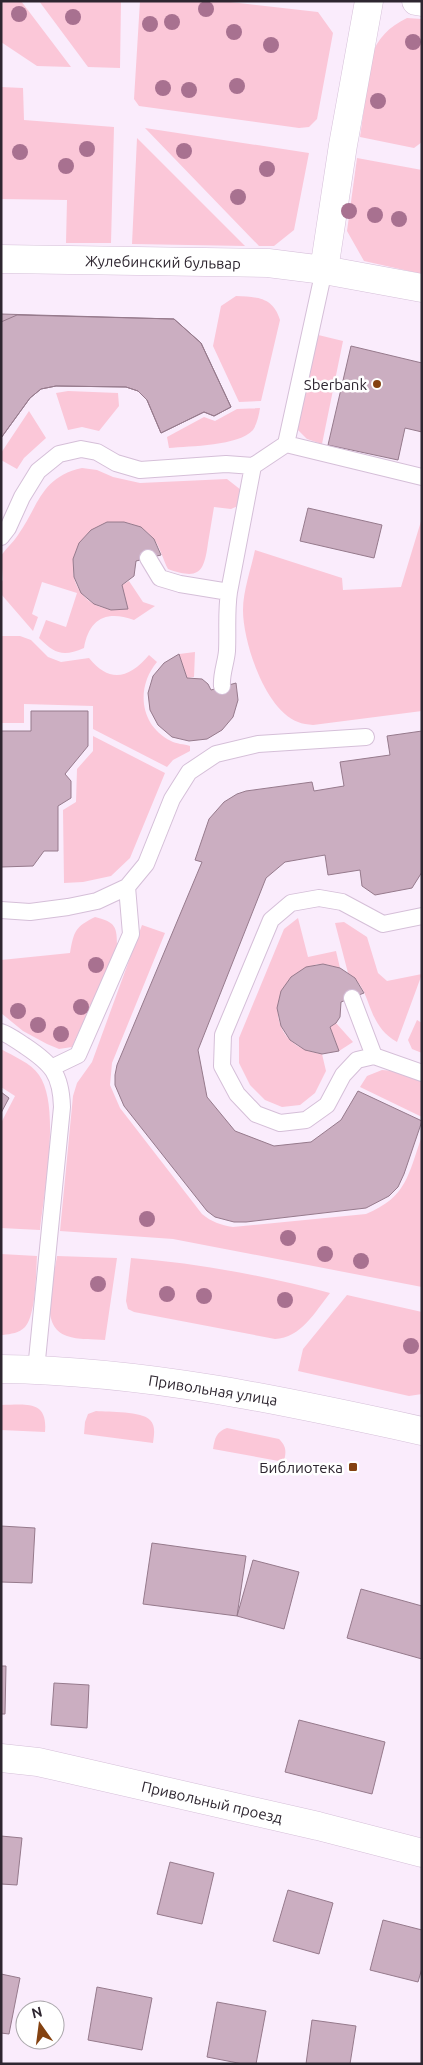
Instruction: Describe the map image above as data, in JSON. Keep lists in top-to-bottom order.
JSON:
{
  "streets": {
    "street": ["Жулебинский бульвар", "Привольная улица", "Привольный проезд"]
  },
  "places": {
    "other": ["Sberbank"],
    "transit": ["Библиотека"]
  },
  "north": "top"
}
